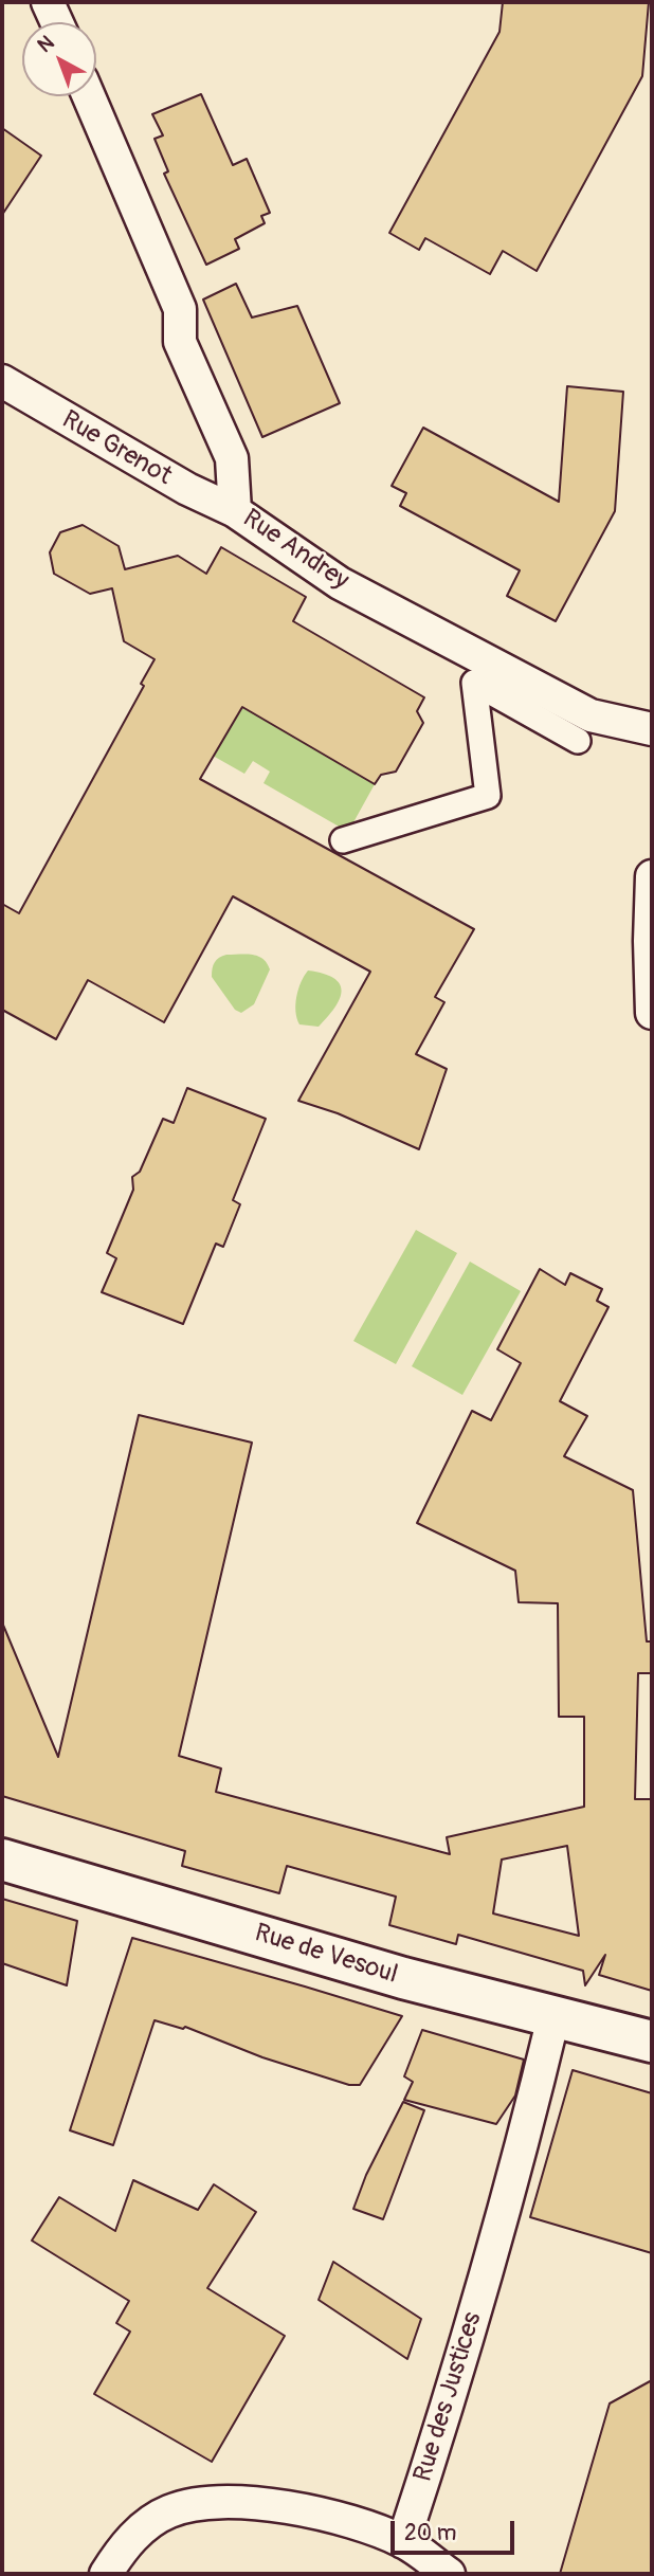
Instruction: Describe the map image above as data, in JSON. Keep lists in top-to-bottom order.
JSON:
{
  "streets": {
    "main road": ["Rue de Vesoul"],
    "street": ["Rue Grenot", "Rue Andrey", "Rue des Justices"]
  },
  "crossings": [
    ["Rue Grenot", "Rue Andrey"],
    ["Rue de Vesoul", "Rue des Justices"]
  ],
  "scale_bar": "20 m",
  "north": "top left"
}
